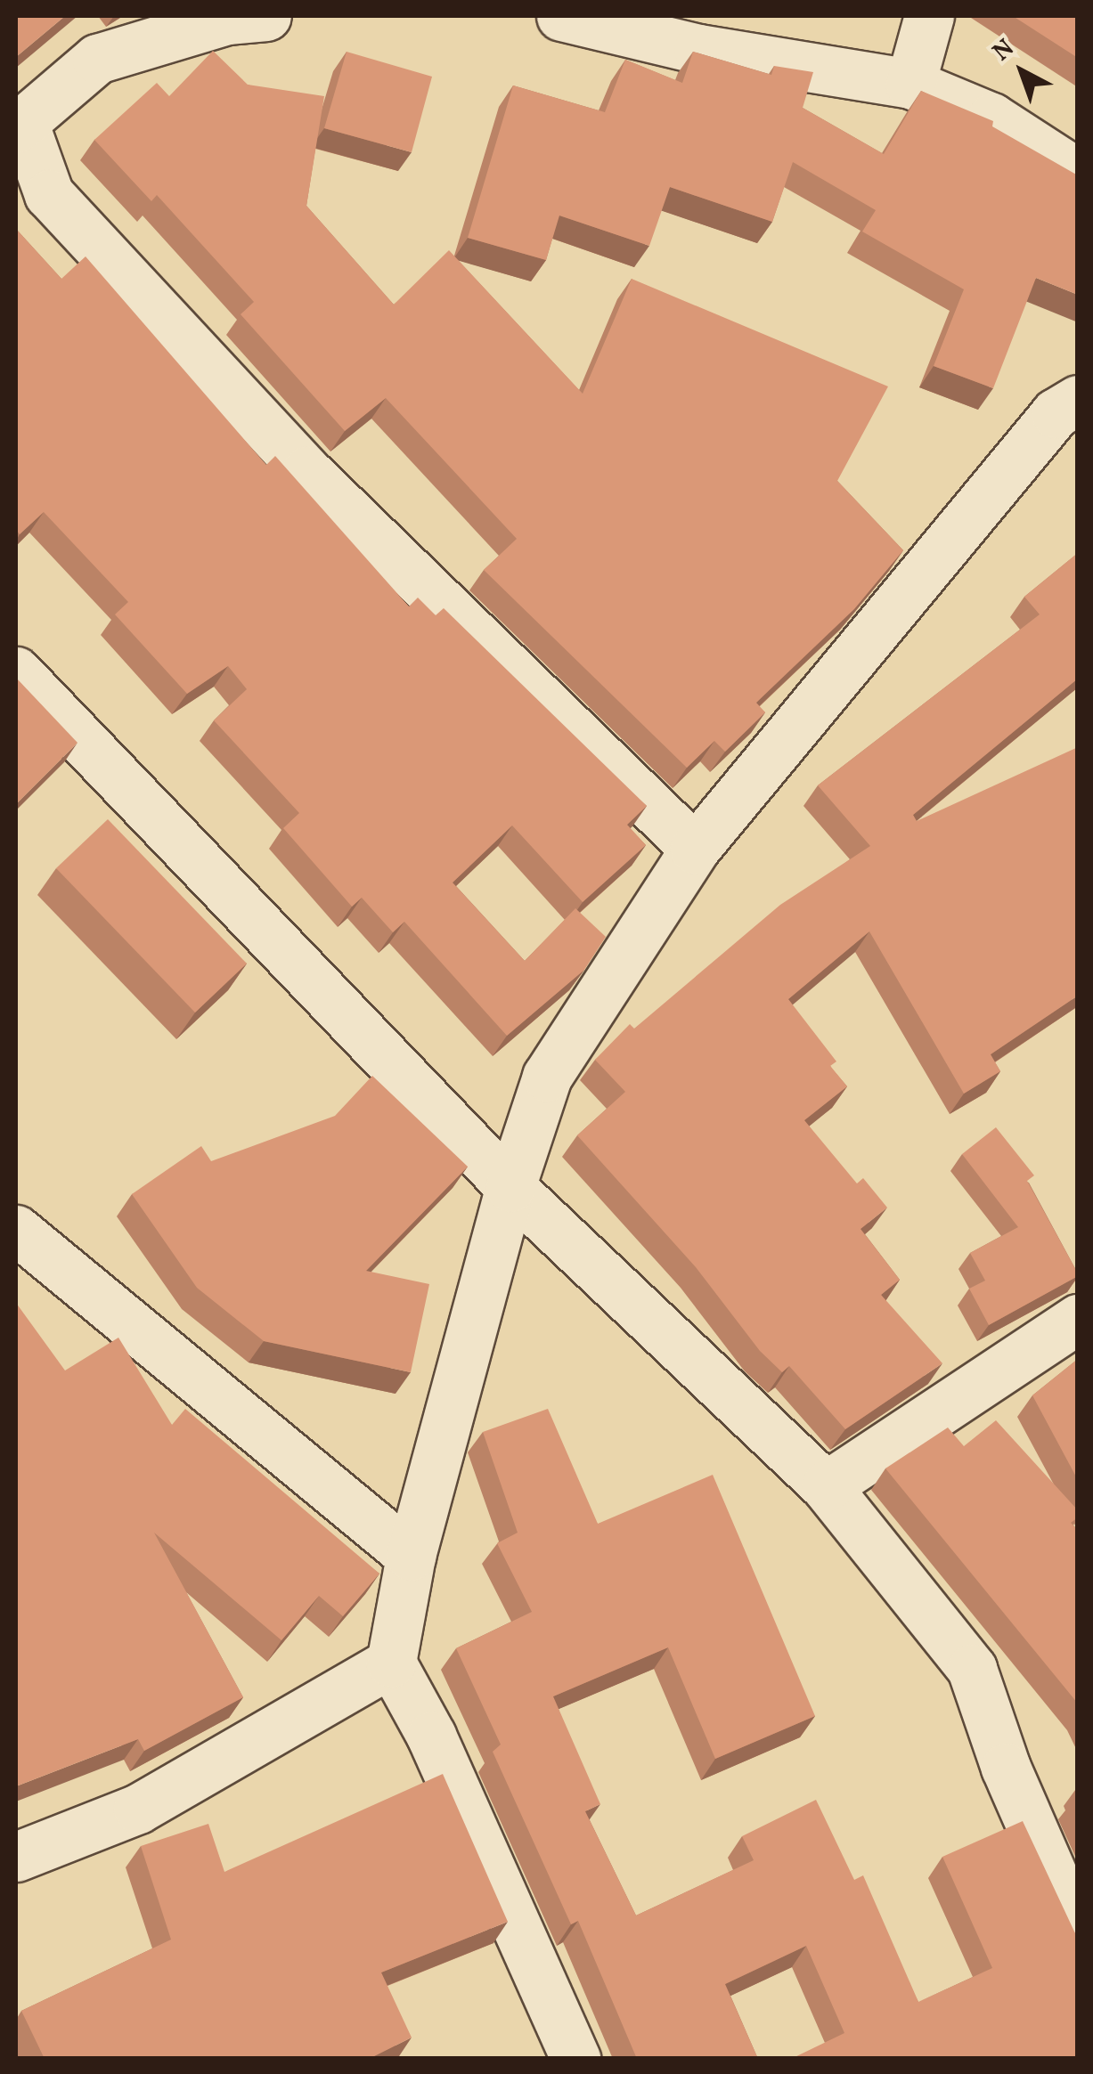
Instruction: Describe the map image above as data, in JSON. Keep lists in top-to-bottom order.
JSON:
{
  "north": "top left"
}
